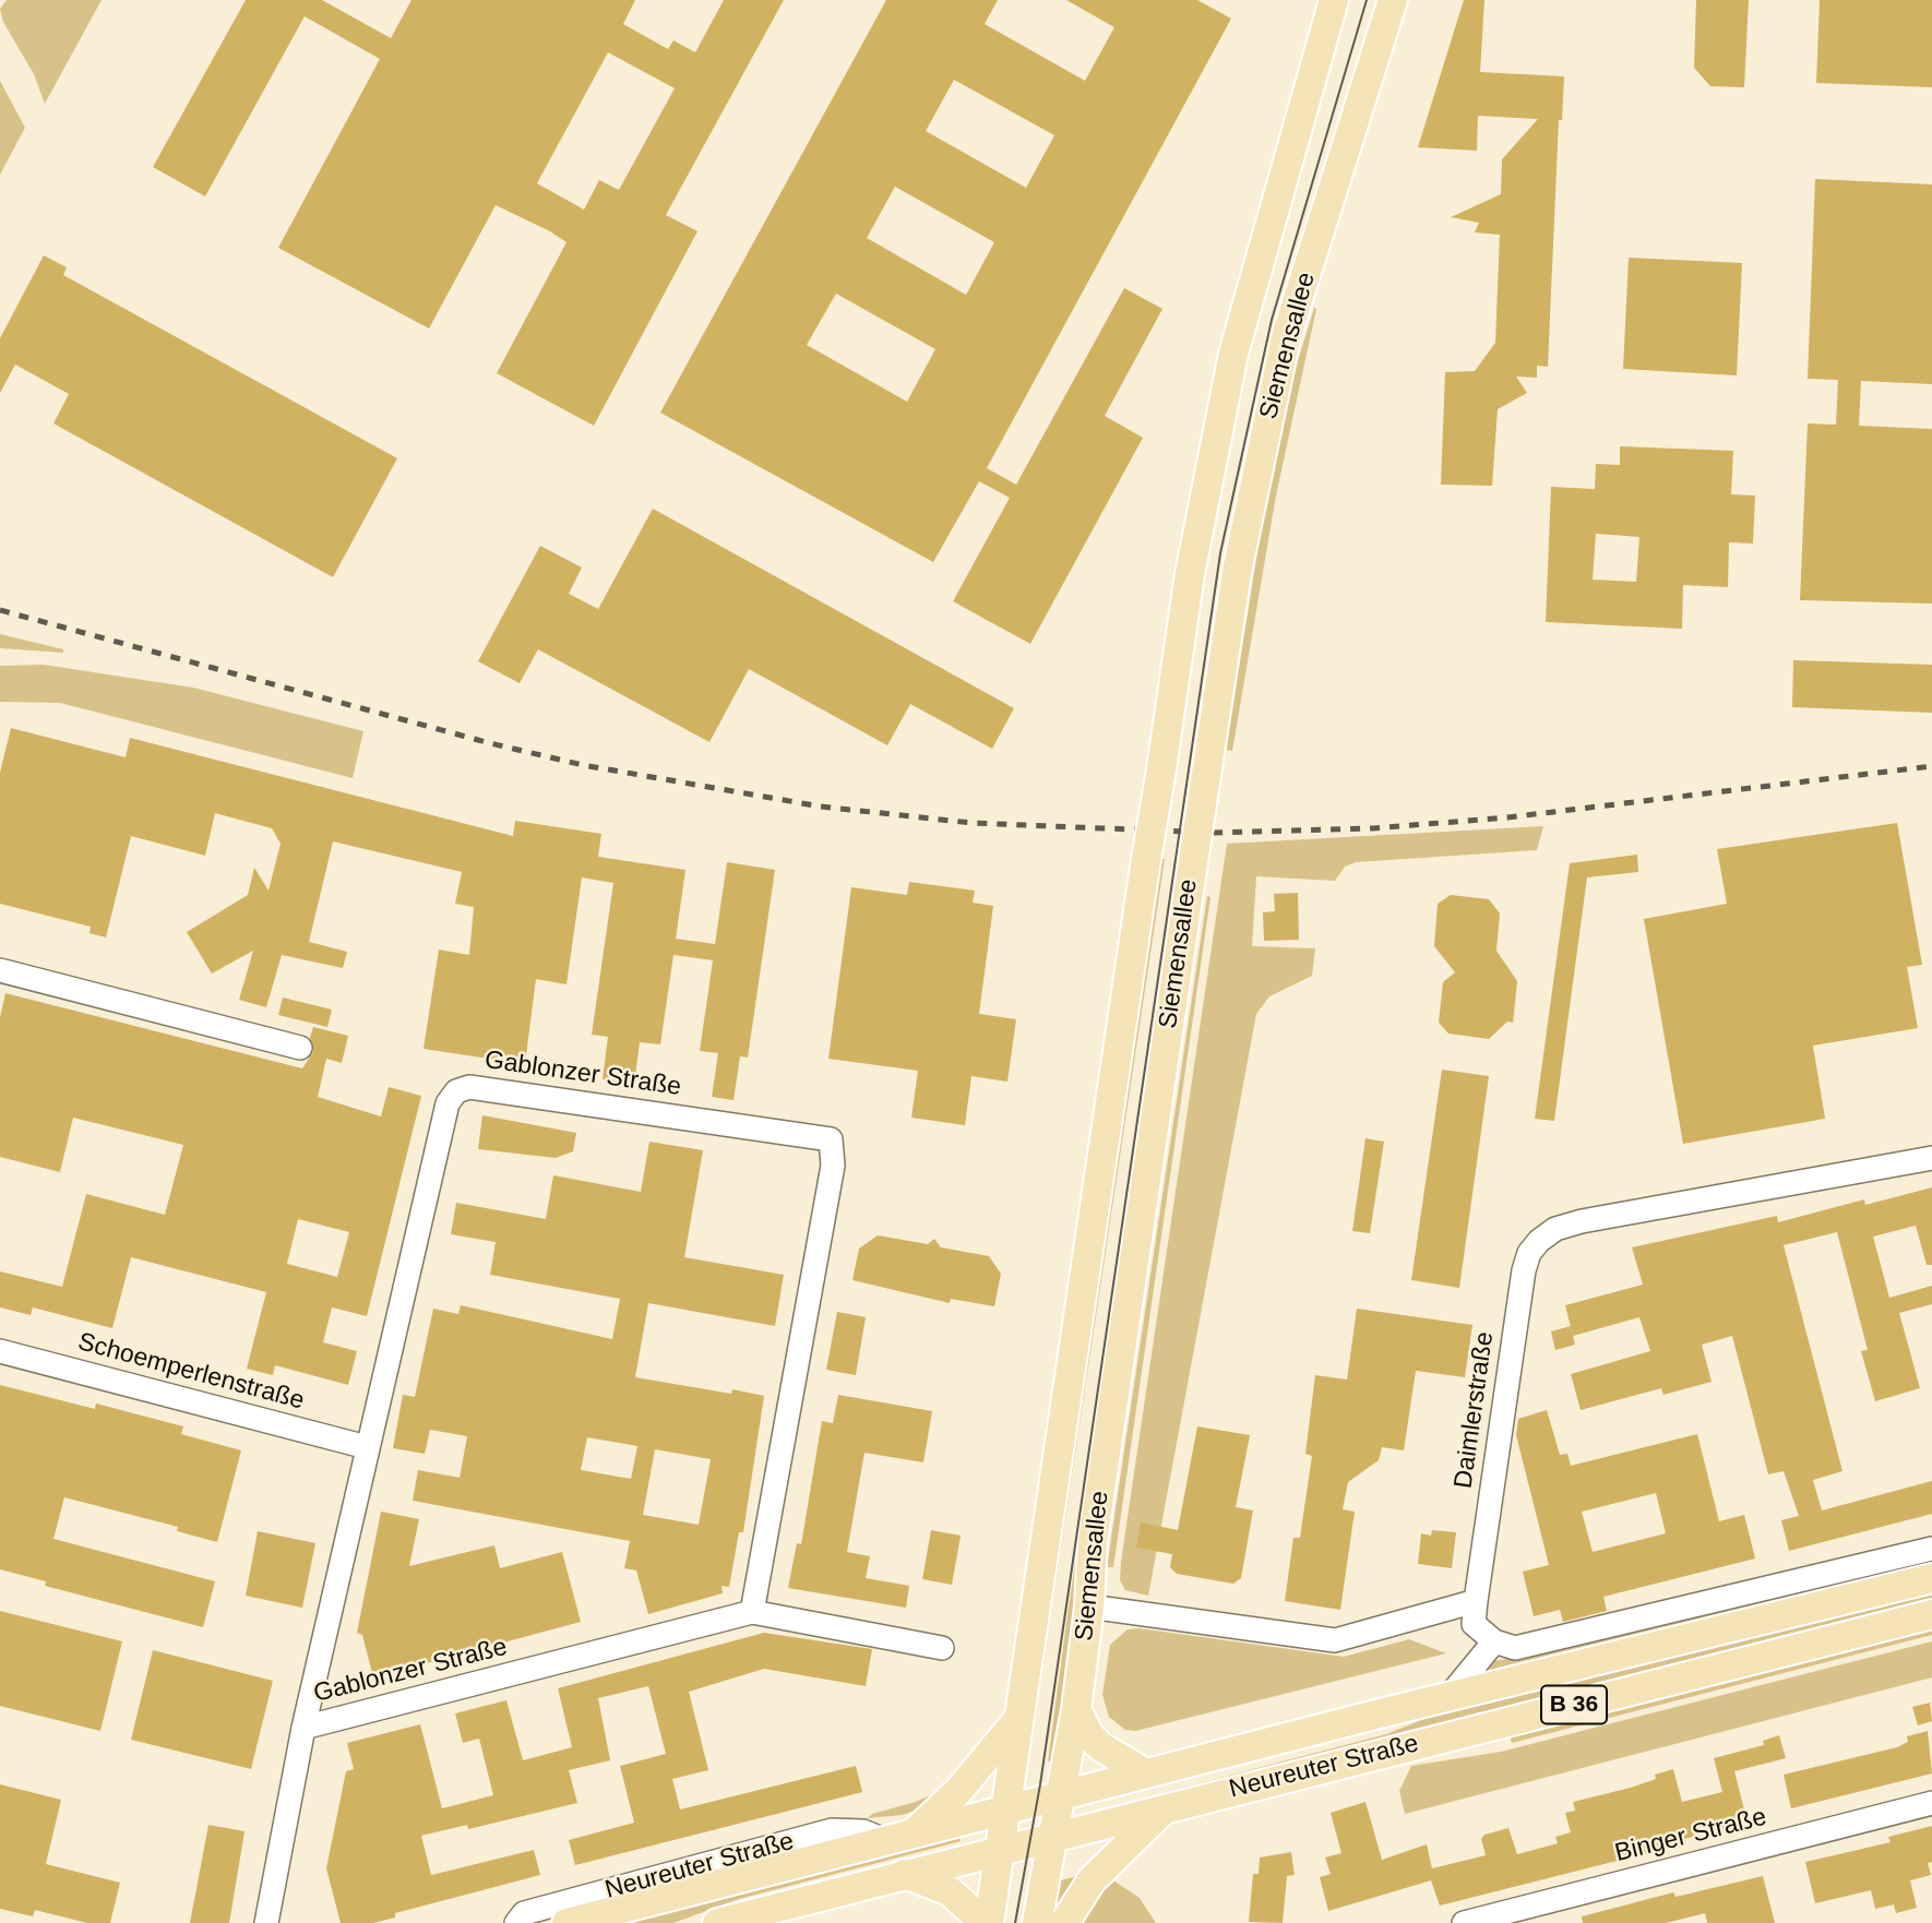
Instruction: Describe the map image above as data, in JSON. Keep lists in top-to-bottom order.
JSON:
{
  "streets": {
    "main road": ["Siemensallee", "B 36", "Neureuter Straße"],
    "street": [
      "Gablonzer Straße",
      "Schoemperlenstraße",
      "Daimlerstraße",
      "Binger Straße"
    ]
  },
  "crossings": [
    ["Siemensallee", "Neureuter Straße"],
    ["Gablonzer Straße", "Schoemperlenstraße"]
  ]
}
